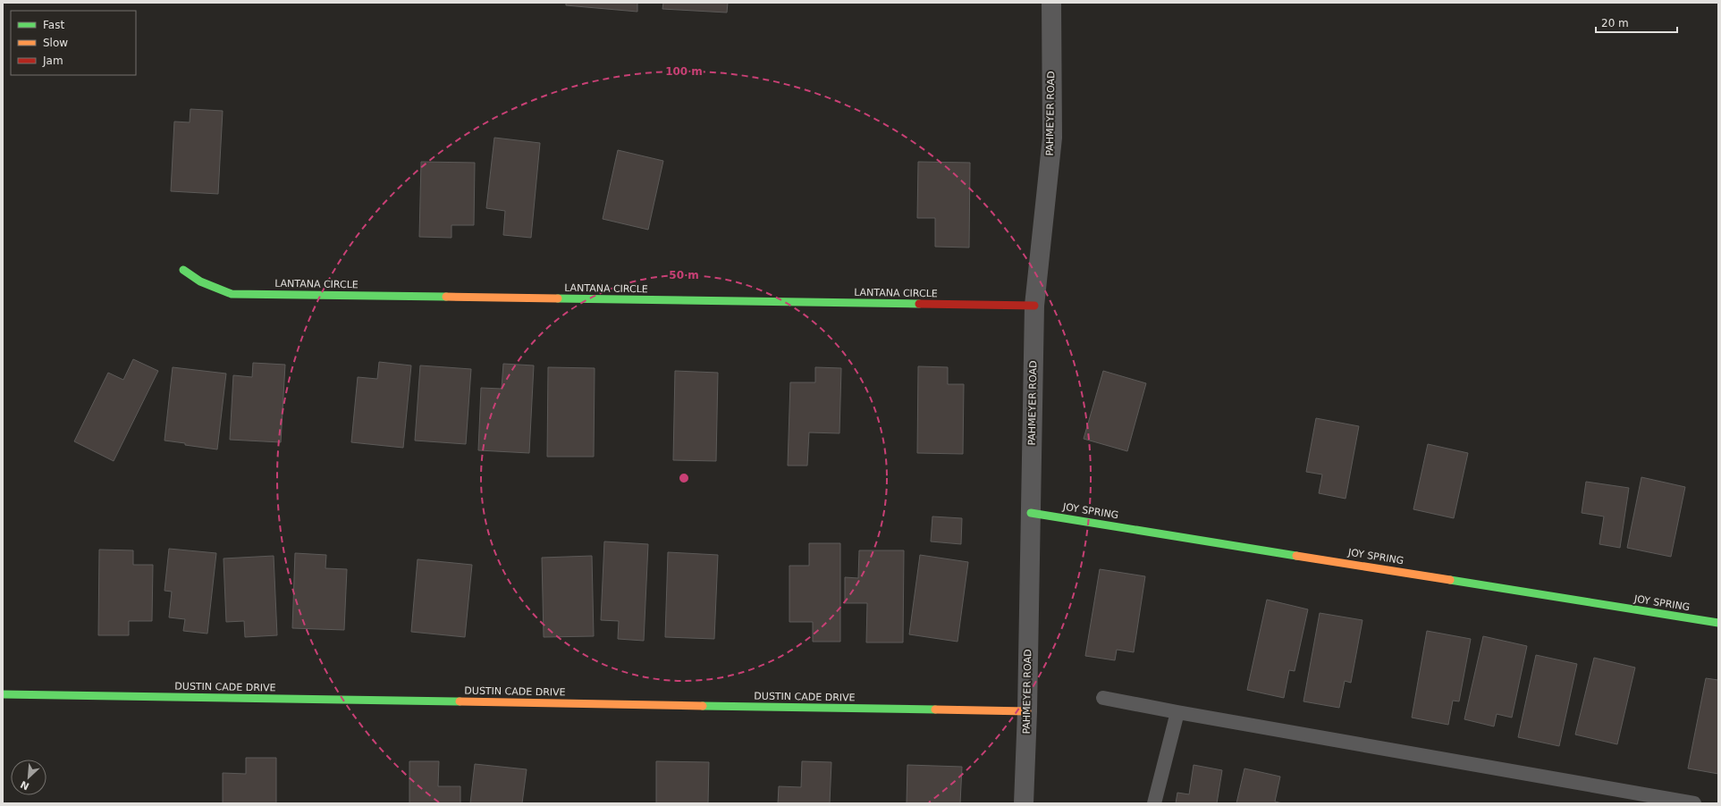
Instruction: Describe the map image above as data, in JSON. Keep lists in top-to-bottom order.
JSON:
{
  "streets": {
    "street": [
      "PAHMEYER ROAD",
      "LANTANA CIRCLE",
      "JOY SPRING",
      "DUSTIN CADE DRIVE"
    ]
  },
  "crossings": [
    ["PAHMEYER ROAD", "LANTANA CIRCLE"],
    ["PAHMEYER ROAD", "JOY SPRING"],
    ["PAHMEYER ROAD", "DUSTIN CADE DRIVE"]
  ],
  "legend": ["Fast", "Slow", "Jam"],
  "scale_bar": "20 m",
  "north": "bottom left",
  "rings": ["100 m", "50 m"]
}
